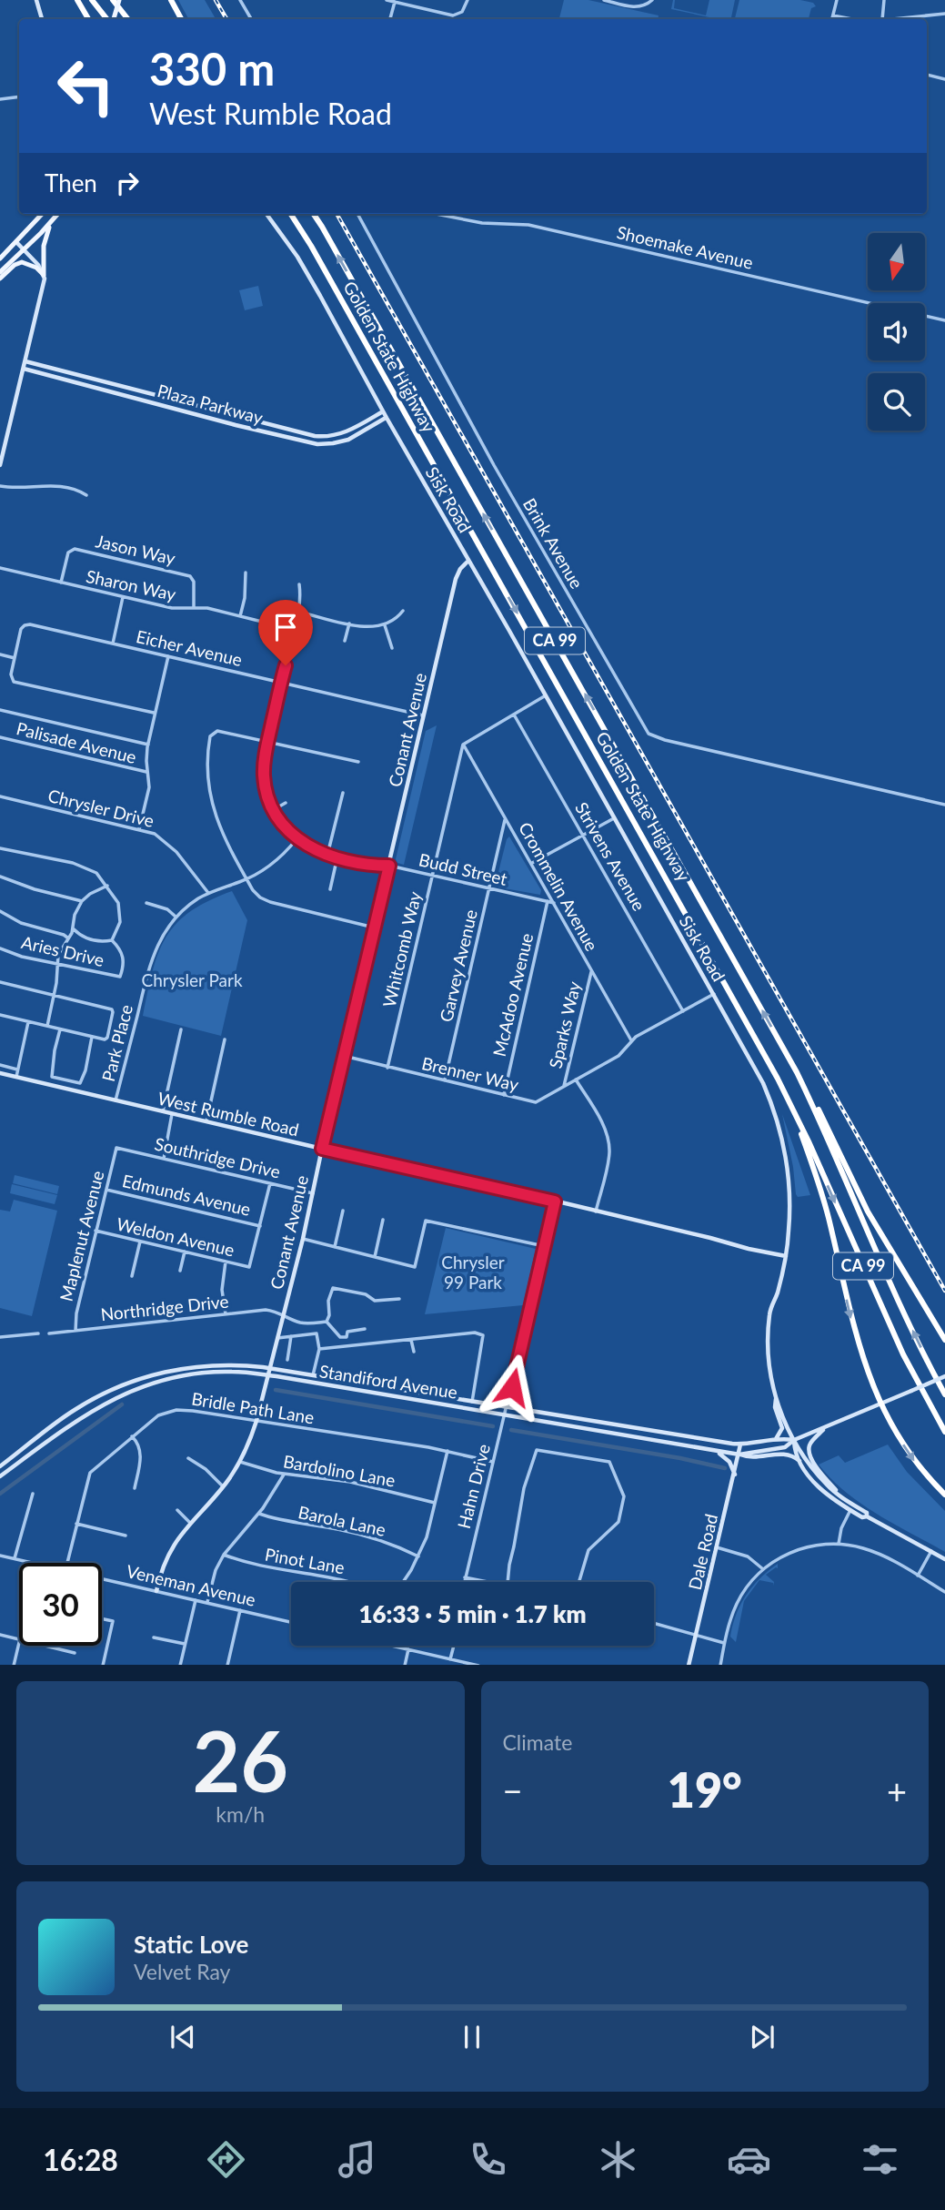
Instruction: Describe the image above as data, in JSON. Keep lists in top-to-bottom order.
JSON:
{
  "streets": {
    "highway": ["Golden State Highway", "CA 99"],
    "main road": [
      "Plaza Parkway",
      "Sisk Road",
      "Conant Avenue",
      "West Rumble Road",
      "Standiford Avenue",
      "Dale Road"
    ],
    "street": [
      "Shoemake Avenue",
      "Brink Avenue",
      "Jason Way",
      "Sharon Way",
      "Eicher Avenue",
      "Palisade Avenue",
      "Chrysler Drive",
      "Strivens Avenue",
      "Budd Street",
      "Crommelin Avenue",
      "Whitcomb Way",
      "Aries Drive",
      "Garvey Avenue",
      "McAdoo Avenue",
      "Sparks Way",
      "Park Place",
      "Brenner Way",
      "Southridge Drive",
      "Edmunds Avenue",
      "Maplenut Avenue",
      "Weldon Avenue",
      "Northridge Drive",
      "Bridle Path Lane",
      "Bardolino Lane",
      "Hahn Drive",
      "Barola Lane",
      "Pinot Lane",
      "Veneman Avenue"
    ]
  },
  "crossings": [
    ["Plaza Parkway", "Sisk Road"],
    ["Sisk Road", "Conant Avenue"],
    ["Sisk Road", "Brenner Way"],
    ["Sisk Road", "West Rumble Road"],
    ["Sisk Road", "Standiford Avenue"],
    ["Jason Way", "Sharon Way"],
    ["Sharon Way", "Budd Street"],
    ["Eicher Avenue", "Conant Avenue"],
    ["Eicher Avenue", "Budd Street"],
    ["Conant Avenue", "Budd Street"],
    ["Conant Avenue", "Brenner Way"],
    ["Conant Avenue", "West Rumble Road"],
    ["Conant Avenue", "Southridge Drive"],
    ["Conant Avenue", "Northridge Drive"],
    ["Conant Avenue", "Standiford Avenue"],
    ["Conant Avenue", "Bridle Path Lane"],
    ["Conant Avenue", "Bardolino Lane"],
    ["Conant Avenue", "Veneman Avenue"],
    ["Chrysler Drive", "Park Place"],
    ["Strivens Avenue", "Brenner Way"],
    ["Budd Street", "Crommelin Avenue"],
    ["Budd Street", "Whitcomb Way"],
    ["Budd Street", "Garvey Avenue"],
    ["Budd Street", "McAdoo Avenue"],
    ["Budd Street", "Park Place"],
    ["Crommelin Avenue", "Whitcomb Way"],
    ["Crommelin Avenue", "Garvey Avenue"],
    ["Crommelin Avenue", "Sparks Way"],
    ["Crommelin Avenue", "Brenner Way"],
    ["Whitcomb Way", "Brenner Way"],
    ["Garvey Avenue", "Brenner Way"],
    ["McAdoo Avenue", "Brenner Way"],
    ["Sparks Way", "Brenner Way"],
    ["Park Place", "West Rumble Road"],
    ["West Rumble Road", "Hahn Drive"],
    ["Southridge Drive", "Maplenut Avenue"],
    ["Edmunds Avenue", "Maplenut Avenue"],
    ["Edmunds Avenue", "Weldon Avenue"],
    ["Maplenut Avenue", "Weldon Avenue"],
    ["Maplenut Avenue", "Northridge Drive"],
    ["Standiford Avenue", "Hahn Drive"],
    ["Standiford Avenue", "Dale Road"],
    ["Bridle Path Lane", "Hahn Drive"]
  ],
  "parks": ["Chrysler Park", "Chrysler 99 Park"],
  "north": "bottom",
  "page": {
    "turn": ["330 m", "West Rumble Road"],
    "then": "Then",
    "limit": "30",
    "trip": "16:33 · 5 min · 1.7 km",
    "tile": [
      ["26", "km/h"],
      "Climate"
    ],
    "heat": ["−", "19°", "+"],
    "song": ["Static Love", "Velvet Ray"],
    "tabs": "16:28"
  }
}
